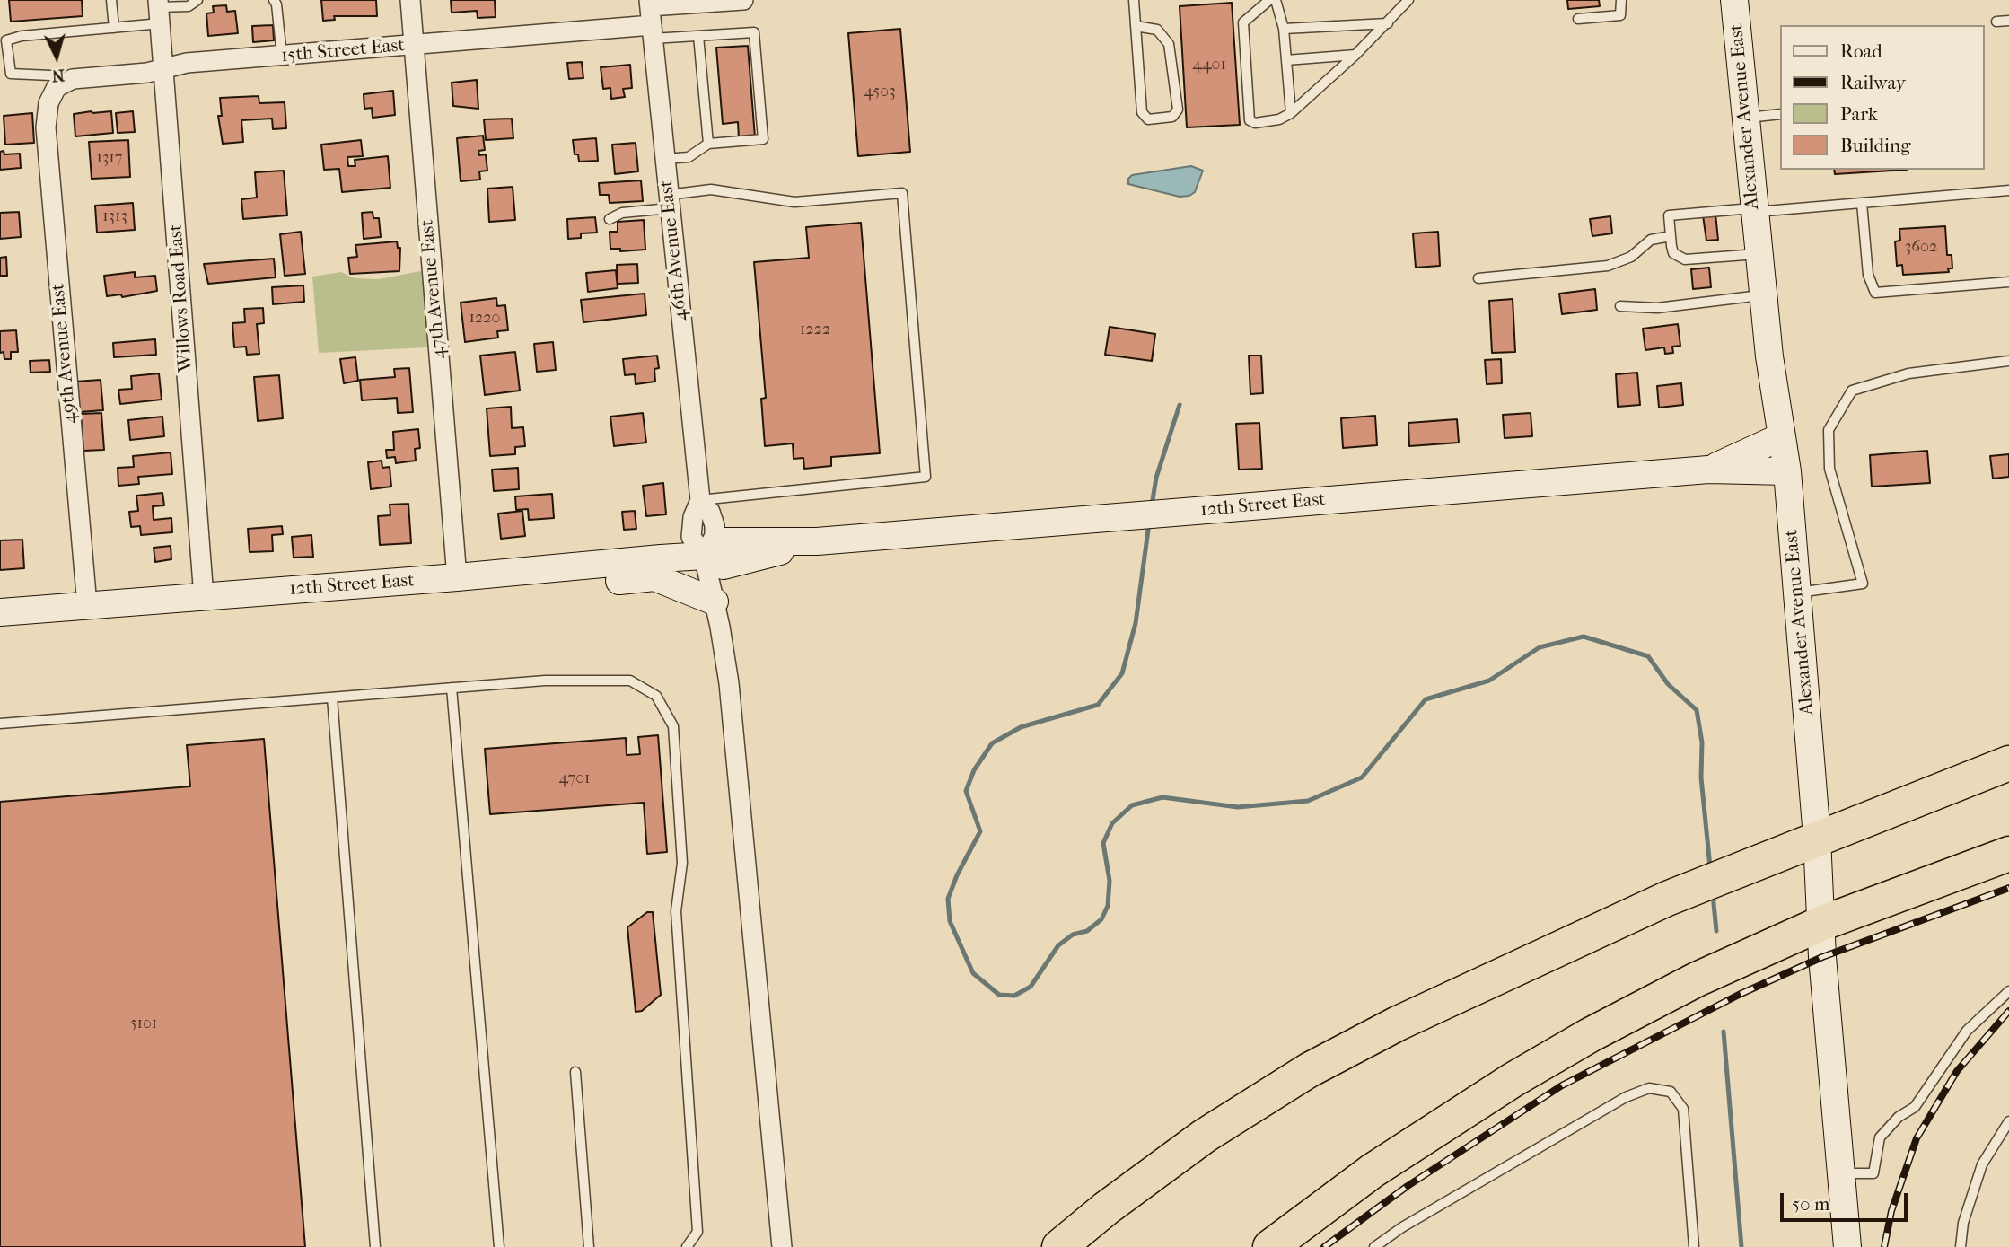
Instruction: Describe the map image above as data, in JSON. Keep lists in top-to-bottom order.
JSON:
{
  "streets": {
    "street": [
      "15th Street East",
      "Alexander Avenue East",
      "46th Avenue East",
      "47th Avenue East",
      "Willows Road East",
      "49th Avenue East",
      "12th Street East"
    ]
  },
  "crossings": [
    ["15th Street East", "46th Avenue East"],
    ["15th Street East", "47th Avenue East"],
    ["15th Street East", "Willows Road East"],
    ["15th Street East", "49th Avenue East"],
    ["Alexander Avenue East", "12th Street East"],
    ["46th Avenue East", "12th Street East"],
    ["47th Avenue East", "12th Street East"],
    ["Willows Road East", "12th Street East"],
    ["49th Avenue East", "12th Street East"]
  ],
  "house_numbers": [
    "4401",
    "4503",
    "1317",
    "1313",
    "3602",
    "1220",
    "1222",
    "4701",
    "5101"
  ],
  "legend": [
    "Road",
    "Railway",
    "Park",
    "Building"
  ],
  "scale_bar": "50 m",
  "north": "bottom"
}
